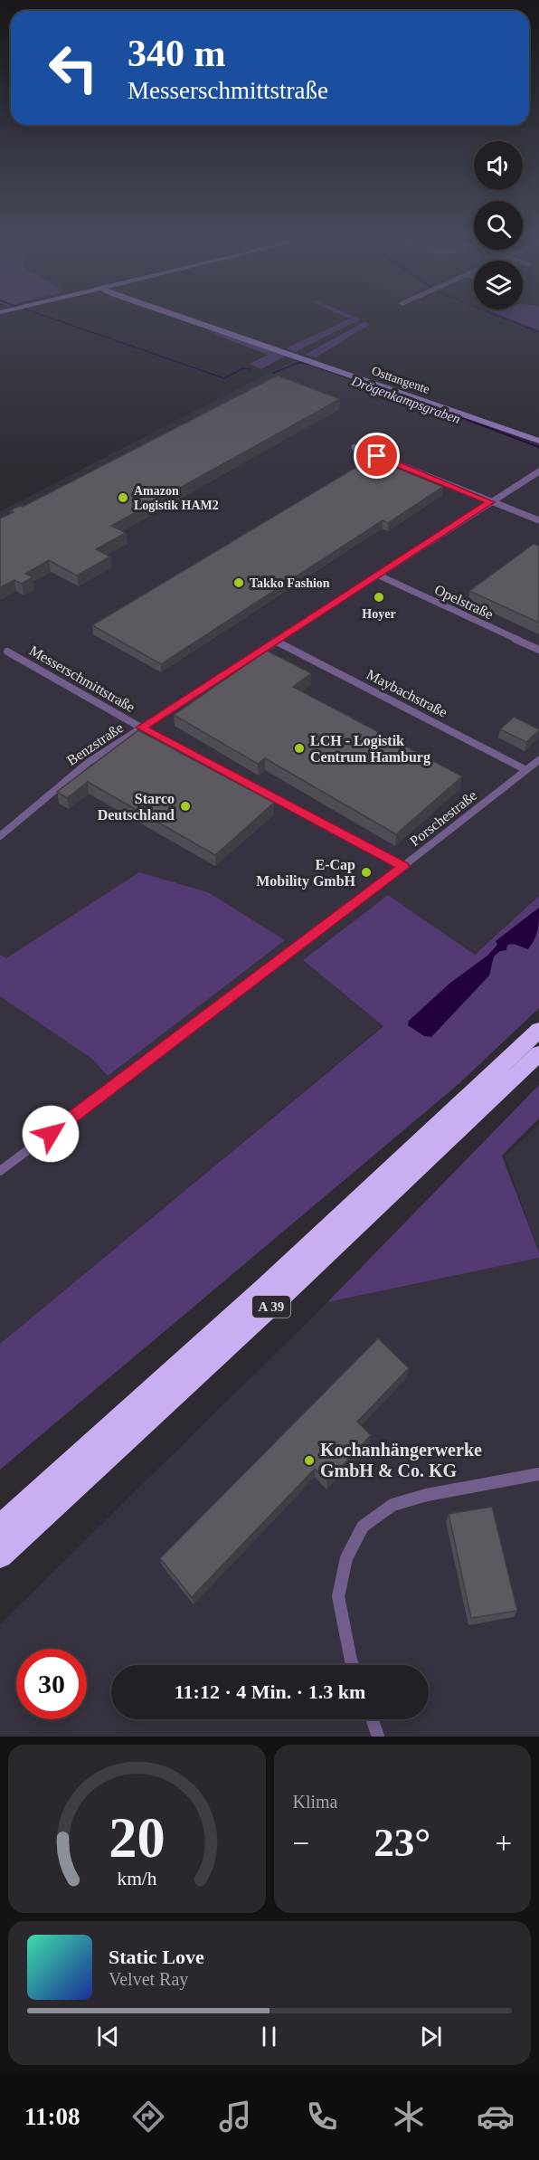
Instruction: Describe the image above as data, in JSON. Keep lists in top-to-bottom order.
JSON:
{
  "streets": {
    "highway": ["A 39"],
    "street": [
      "Osttangente",
      "Opelstraße",
      "Messerschmittstraße",
      "Maybachstraße",
      "Benzstraße",
      "Porschestraße"
    ]
  },
  "crossings": [
    ["Opelstraße", "Benzstraße"],
    ["Messerschmittstraße", "Benzstraße"],
    ["Messerschmittstraße", "Porschestraße"],
    ["Maybachstraße", "Benzstraße"],
    ["Maybachstraße", "Porschestraße"]
  ],
  "water": ["Drögenkampsgraben"],
  "places": [
    "Amazon Logistik HAM2",
    "Takko Fashion",
    "Hoyer",
    "LCH - Logistik Centrum Hamburg",
    "Starco Deutschland",
    "E-Cap Mobility GmbH",
    "Kochanhängerwerke GmbH & Co. KG"
  ],
  "page": {
    "turn": ["340 m", "Messerschmittstraße"],
    "limit": "30",
    "trip": "11:12 · 4 Min. · 1.3 km",
    "tile": "Klima",
    "heat": ["−", "23°", "+"],
    "song": ["Static Love", "Velvet Ray"],
    "tabs": "11:08",
    "gauge": ["20", "km/h"]
  }
}
